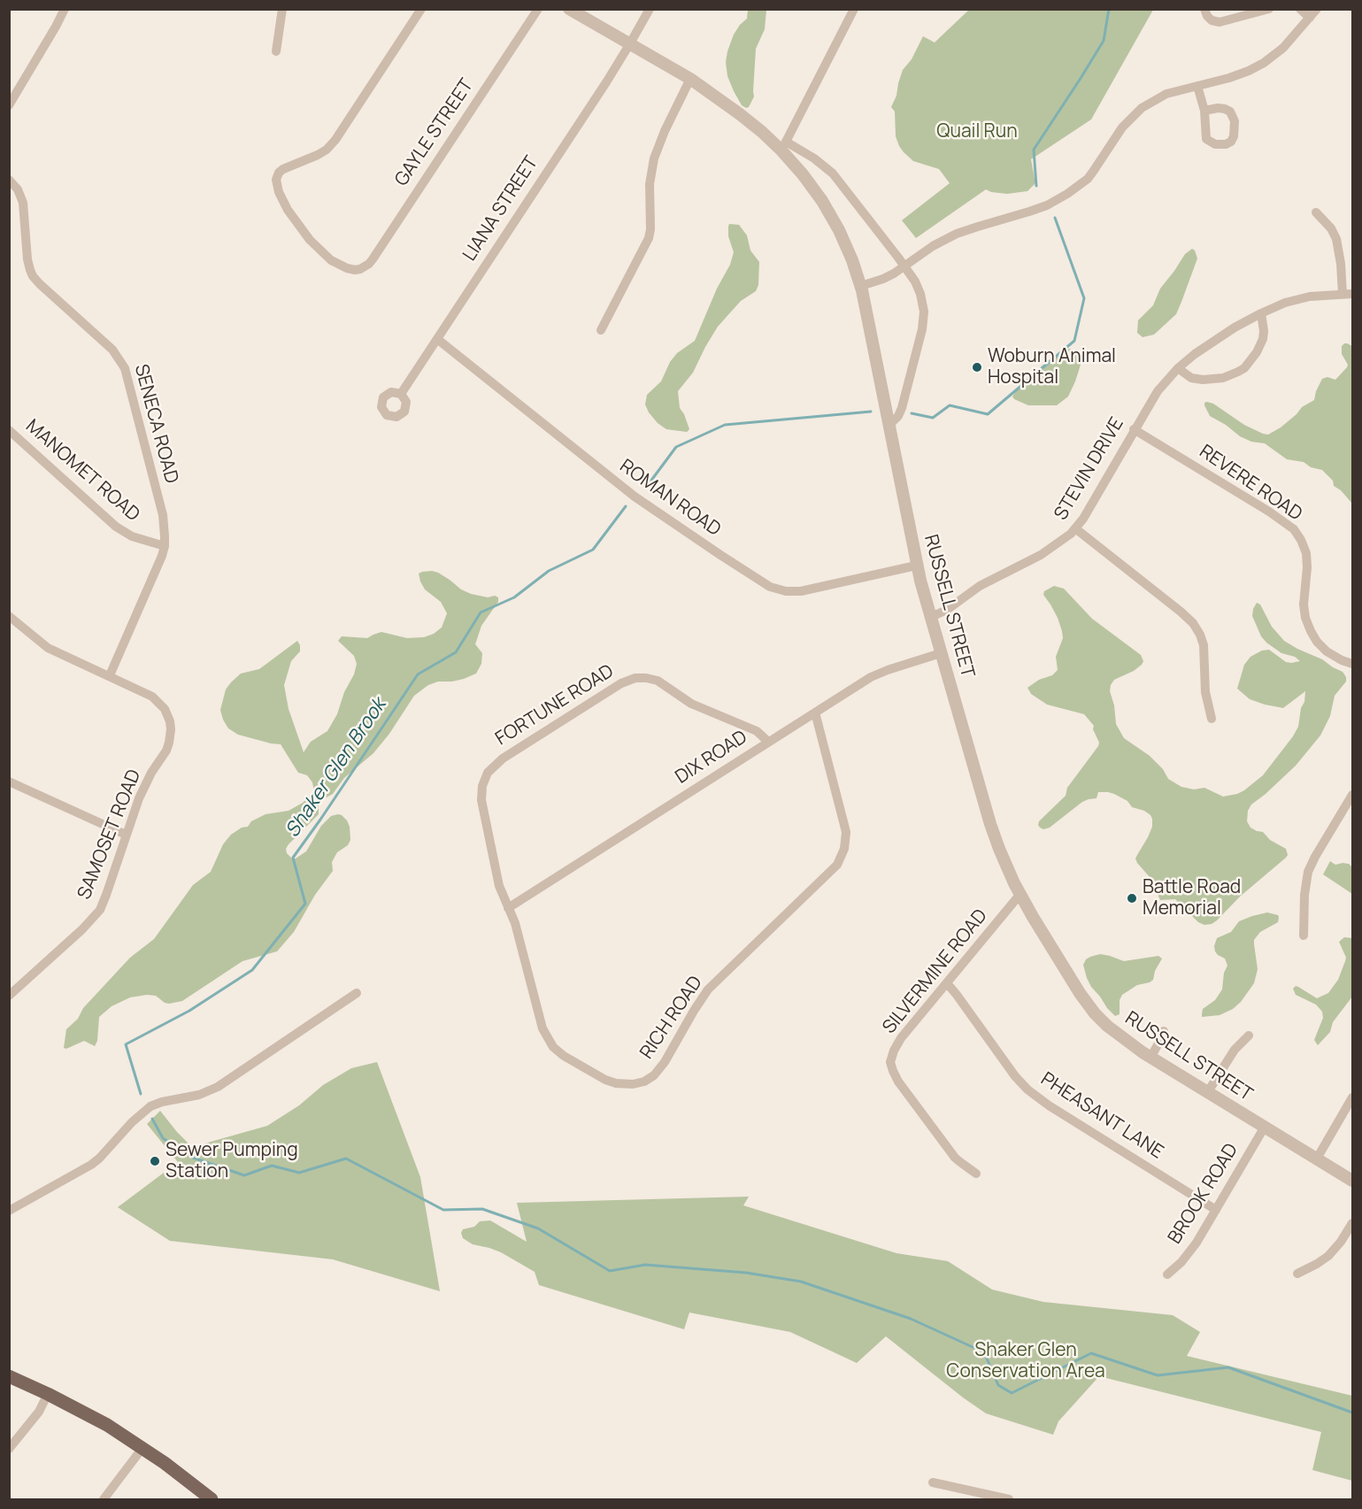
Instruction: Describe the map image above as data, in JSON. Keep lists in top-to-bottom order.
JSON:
{
  "streets": {
    "street": [
      "GAYLE STREET",
      "LIANA STREET",
      "SENECA ROAD",
      "STEVIN DRIVE",
      "MANOMET ROAD",
      "REVERE ROAD",
      "ROMAN ROAD",
      "RUSSELL STREET",
      "FORTUNE ROAD",
      "DIX ROAD",
      "SAMOSET ROAD",
      "SILVERMINE ROAD",
      "RICH ROAD",
      "PHEASANT LANE",
      "BROOK ROAD"
    ]
  },
  "crossings": [
    ["LIANA STREET", "ROMAN ROAD"],
    ["LIANA STREET", "RUSSELL STREET"],
    ["SENECA ROAD", "MANOMET ROAD"],
    ["SENECA ROAD", "SAMOSET ROAD"],
    ["STEVIN DRIVE", "REVERE ROAD"],
    ["STEVIN DRIVE", "RUSSELL STREET"],
    ["ROMAN ROAD", "RUSSELL STREET"],
    ["RUSSELL STREET", "DIX ROAD"],
    ["RUSSELL STREET", "SILVERMINE ROAD"],
    ["RUSSELL STREET", "BROOK ROAD"],
    ["FORTUNE ROAD", "DIX ROAD"],
    ["FORTUNE ROAD", "RICH ROAD"],
    ["DIX ROAD", "RICH ROAD"],
    ["SILVERMINE ROAD", "PHEASANT LANE"],
    ["PHEASANT LANE", "BROOK ROAD"]
  ],
  "water": ["Shaker Glen Brook"],
  "parks": ["Quail Run", "Shaker Glen Conservation Area"],
  "places": ["Woburn Animal Hospital", "Battle Road Memorial", "Sewer Pumping Station"]
}
